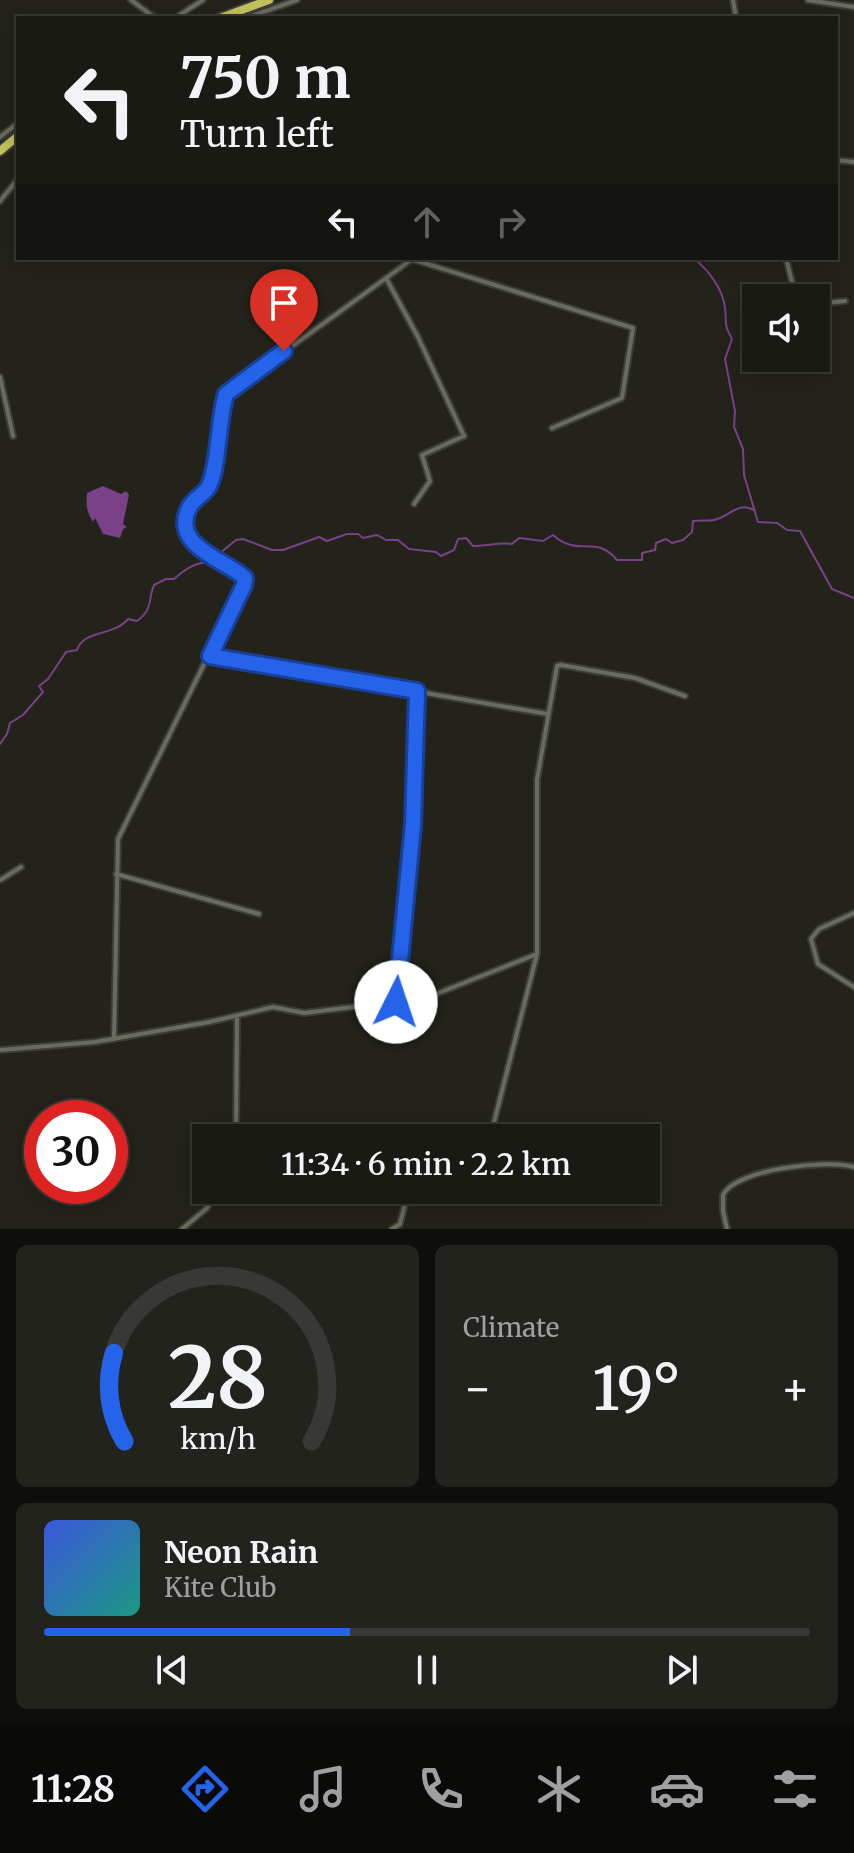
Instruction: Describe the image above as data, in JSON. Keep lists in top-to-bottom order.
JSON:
{
  "page": {
    "turn": ["750 m", "Turn left"],
    "limit": "30",
    "trip": "11:34 · 6 min · 2.2 km",
    "tile": "Climate",
    "heat": ["−", "19°", "+"],
    "song": ["Neon Rain", "Kite Club"],
    "tabs": "11:28",
    "gauge": ["28", "km/h"]
  }
}
